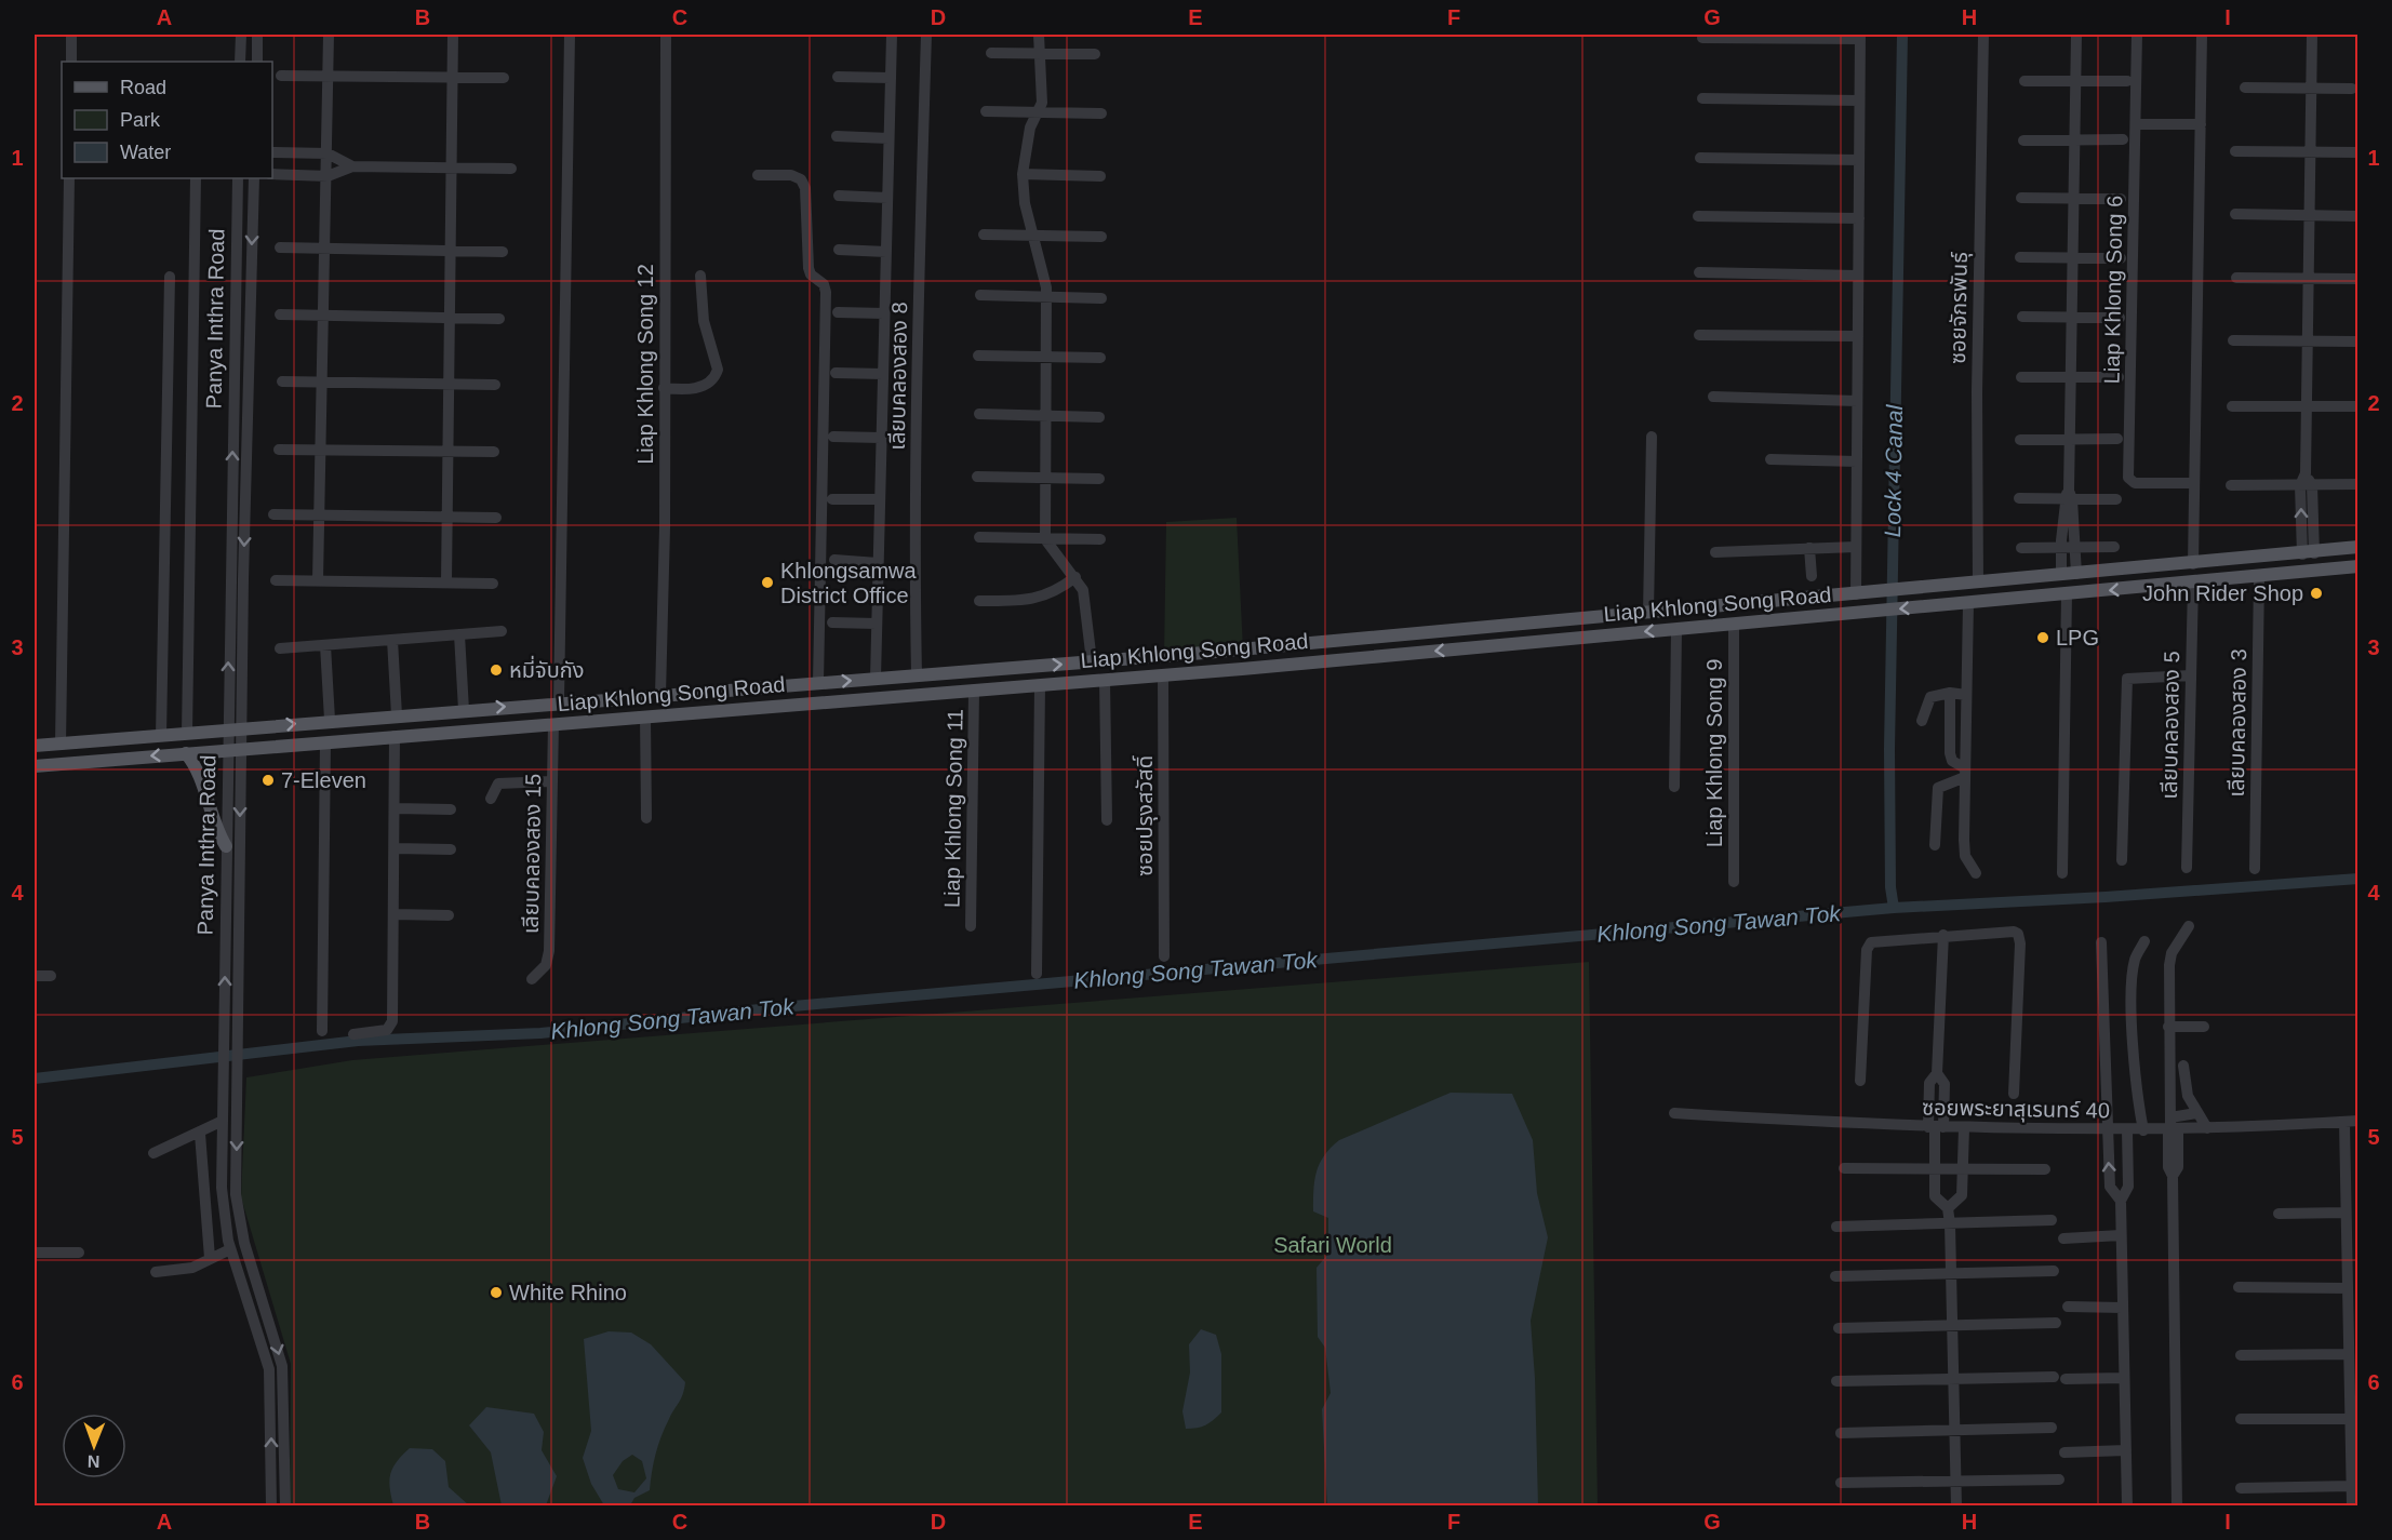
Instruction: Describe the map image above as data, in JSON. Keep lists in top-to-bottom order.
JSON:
{
  "streets": {
    "main road": ["Liap Khlong Song Road"],
    "street": [
      "Liap Khlong Song 6",
      "ซอยจักรพันธุ์",
      "Panya Inthra Road",
      "Liap Khlong Song 12",
      "เลียบคลองสอง 8",
      "เลียบคลองสอง 3",
      "เลียบคลองสอง 5",
      "Liap Khlong Song 9",
      "Liap Khlong Song 11",
      "ซอยปรุงสวัสดิ์",
      "เลียบคลองสอง 15",
      "ซอยพระยาสุเรนทร์ 40"
    ]
  },
  "crossings": [
    ["ซอยจักรพันธุ์", "Liap Khlong Song Road"],
    ["Panya Inthra Road", "Liap Khlong Song Road"],
    ["Liap Khlong Song 12", "Liap Khlong Song Road"],
    ["เลียบคลองสอง 8", "Liap Khlong Song Road"],
    ["Liap Khlong Song Road", "เลียบคลองสอง 3"],
    ["Liap Khlong Song Road", "เลียบคลองสอง 5"],
    ["Liap Khlong Song Road", "Liap Khlong Song 9"],
    ["Liap Khlong Song Road", "Liap Khlong Song 11"],
    ["Liap Khlong Song Road", "ซอยปรุงสวัสดิ์"],
    ["Liap Khlong Song Road", "เลียบคลองสอง 15"]
  ],
  "water": ["Lock 4 Canal", "Khlong Song Tawan Tok"],
  "parks": ["Safari World"],
  "places": [
    "Khlongsamwa District Office",
    "John Rider Shop",
    "LPG",
    "หมี่จับกัง",
    "7-Eleven",
    "White Rhino"
  ],
  "legend": ["Road", "Park", "Water"],
  "north": "bottom",
  "grid": {
    "columns": [
      "A",
      "B",
      "C",
      "D",
      "E",
      "F",
      "G",
      "H",
      "I"
    ],
    "rows": [
      "1",
      "2",
      "3",
      "4",
      "5",
      "6"
    ]
  }
}
